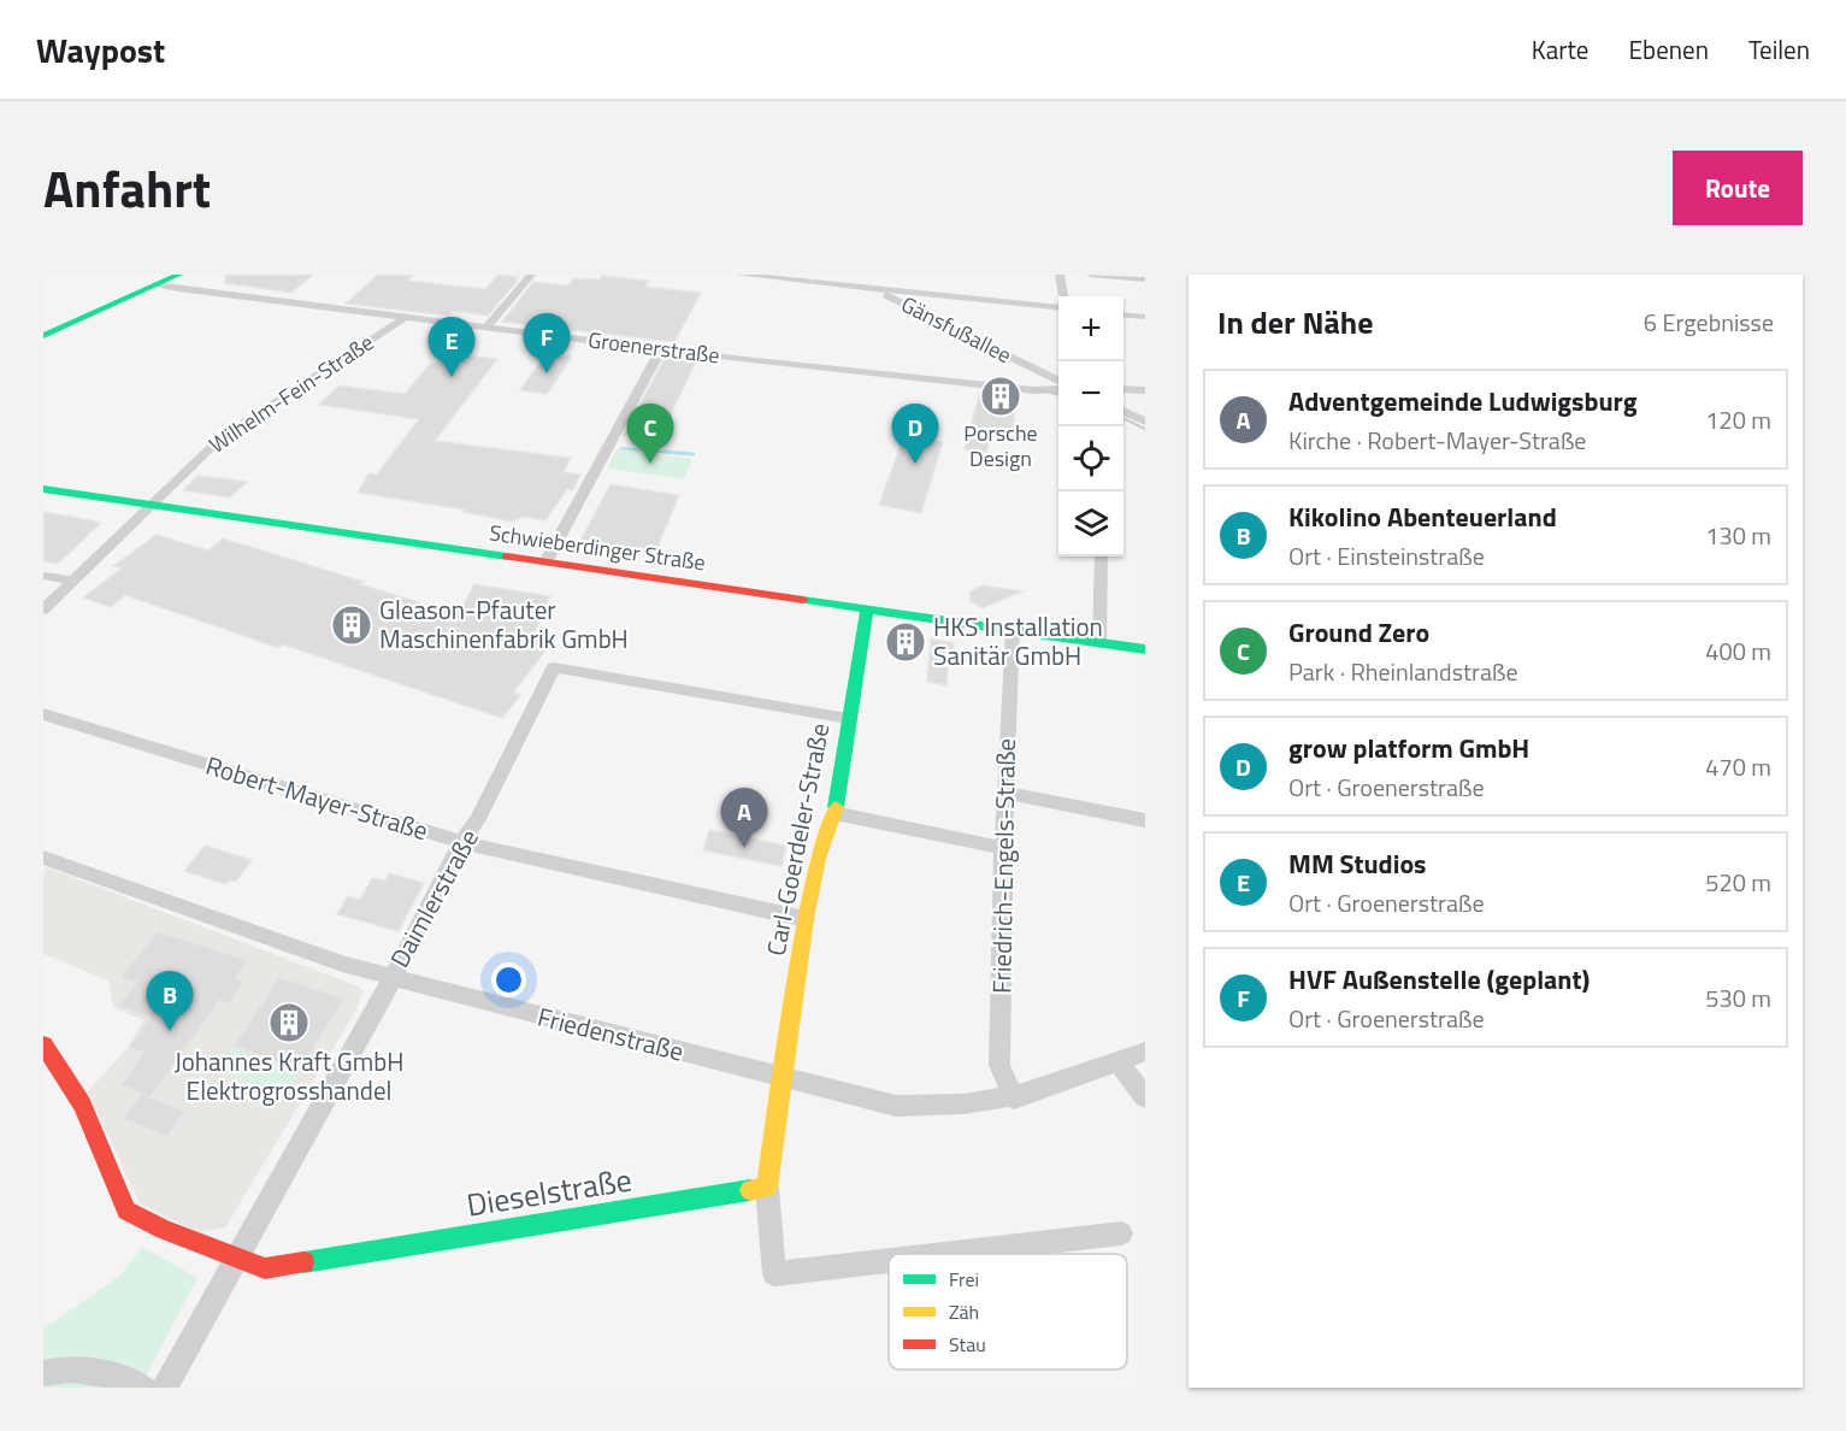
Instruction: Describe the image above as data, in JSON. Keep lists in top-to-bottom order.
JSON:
{
  "streets": {
    "street": [
      "Gänsfußallee",
      "Groenerstraße",
      "Wilhelm-Fein-Straße",
      "Schwieberdinger Straße",
      "Robert-Mayer-Straße",
      "Carl-Goerdeler-Straße",
      "Friedrich-Engels-Straße",
      "Daimlerstraße",
      "Friedenstraße",
      "Dieselstraße"
    ]
  },
  "crossings": [
    ["Groenerstraße", "Wilhelm-Fein-Straße"],
    ["Wilhelm-Fein-Straße", "Schwieberdinger Straße"],
    ["Schwieberdinger Straße", "Carl-Goerdeler-Straße"],
    ["Schwieberdinger Straße", "Friedrich-Engels-Straße"],
    ["Robert-Mayer-Straße", "Carl-Goerdeler-Straße"],
    ["Robert-Mayer-Straße", "Daimlerstraße"],
    ["Carl-Goerdeler-Straße", "Daimlerstraße"],
    ["Carl-Goerdeler-Straße", "Friedenstraße"],
    ["Friedrich-Engels-Straße", "Friedenstraße"],
    ["Daimlerstraße", "Friedenstraße"],
    ["Daimlerstraße", "Dieselstraße"]
  ],
  "places": {
    "building": [
      "Porsche Design",
      "Gleason-Pfauter Maschinenfabrik GmbH",
      "HKS Installation Sanitär GmbH",
      "Johannes Kraft GmbH Elektrogrosshandel"
    ]
  },
  "legend": ["Frei", "Zäh", "Stau"],
  "page": {
    "header": "Waypost",
    "nav": ["Karte", "Ebenen", "Teilen"],
    "title": "Anfahrt",
    "buttons": "Route",
    "heading": ["In der Nähe", "6 Ergebnisse"],
    "map_buttons": ["+", "−"],
    "pins": [
      "F",
      "E",
      "C",
      "D",
      "A",
      "B"
    ],
    "list": [
      {
        "mark": "A",
        "name": "Adventgemeinde Ludwigsburg",
        "note": "Kirche · Robert-Mayer-Straße",
        "value": "120 m"
      },
      {
        "mark": "B",
        "name": "Kikolino Abenteuerland",
        "note": "Ort · Einsteinstraße",
        "value": "130 m"
      },
      {
        "mark": "C",
        "name": "Ground Zero",
        "note": "Park · Rheinlandstraße",
        "value": "400 m"
      },
      {
        "mark": "D",
        "name": "grow platform GmbH",
        "note": "Ort · Groenerstraße",
        "value": "470 m"
      },
      {
        "mark": "E",
        "name": "MM Studios",
        "note": "Ort · Groenerstraße",
        "value": "520 m"
      },
      {
        "mark": "F",
        "name": "HVF Außenstelle (geplant)",
        "note": "Ort · Groenerstraße",
        "value": "530 m"
      }
    ]
  }
}
